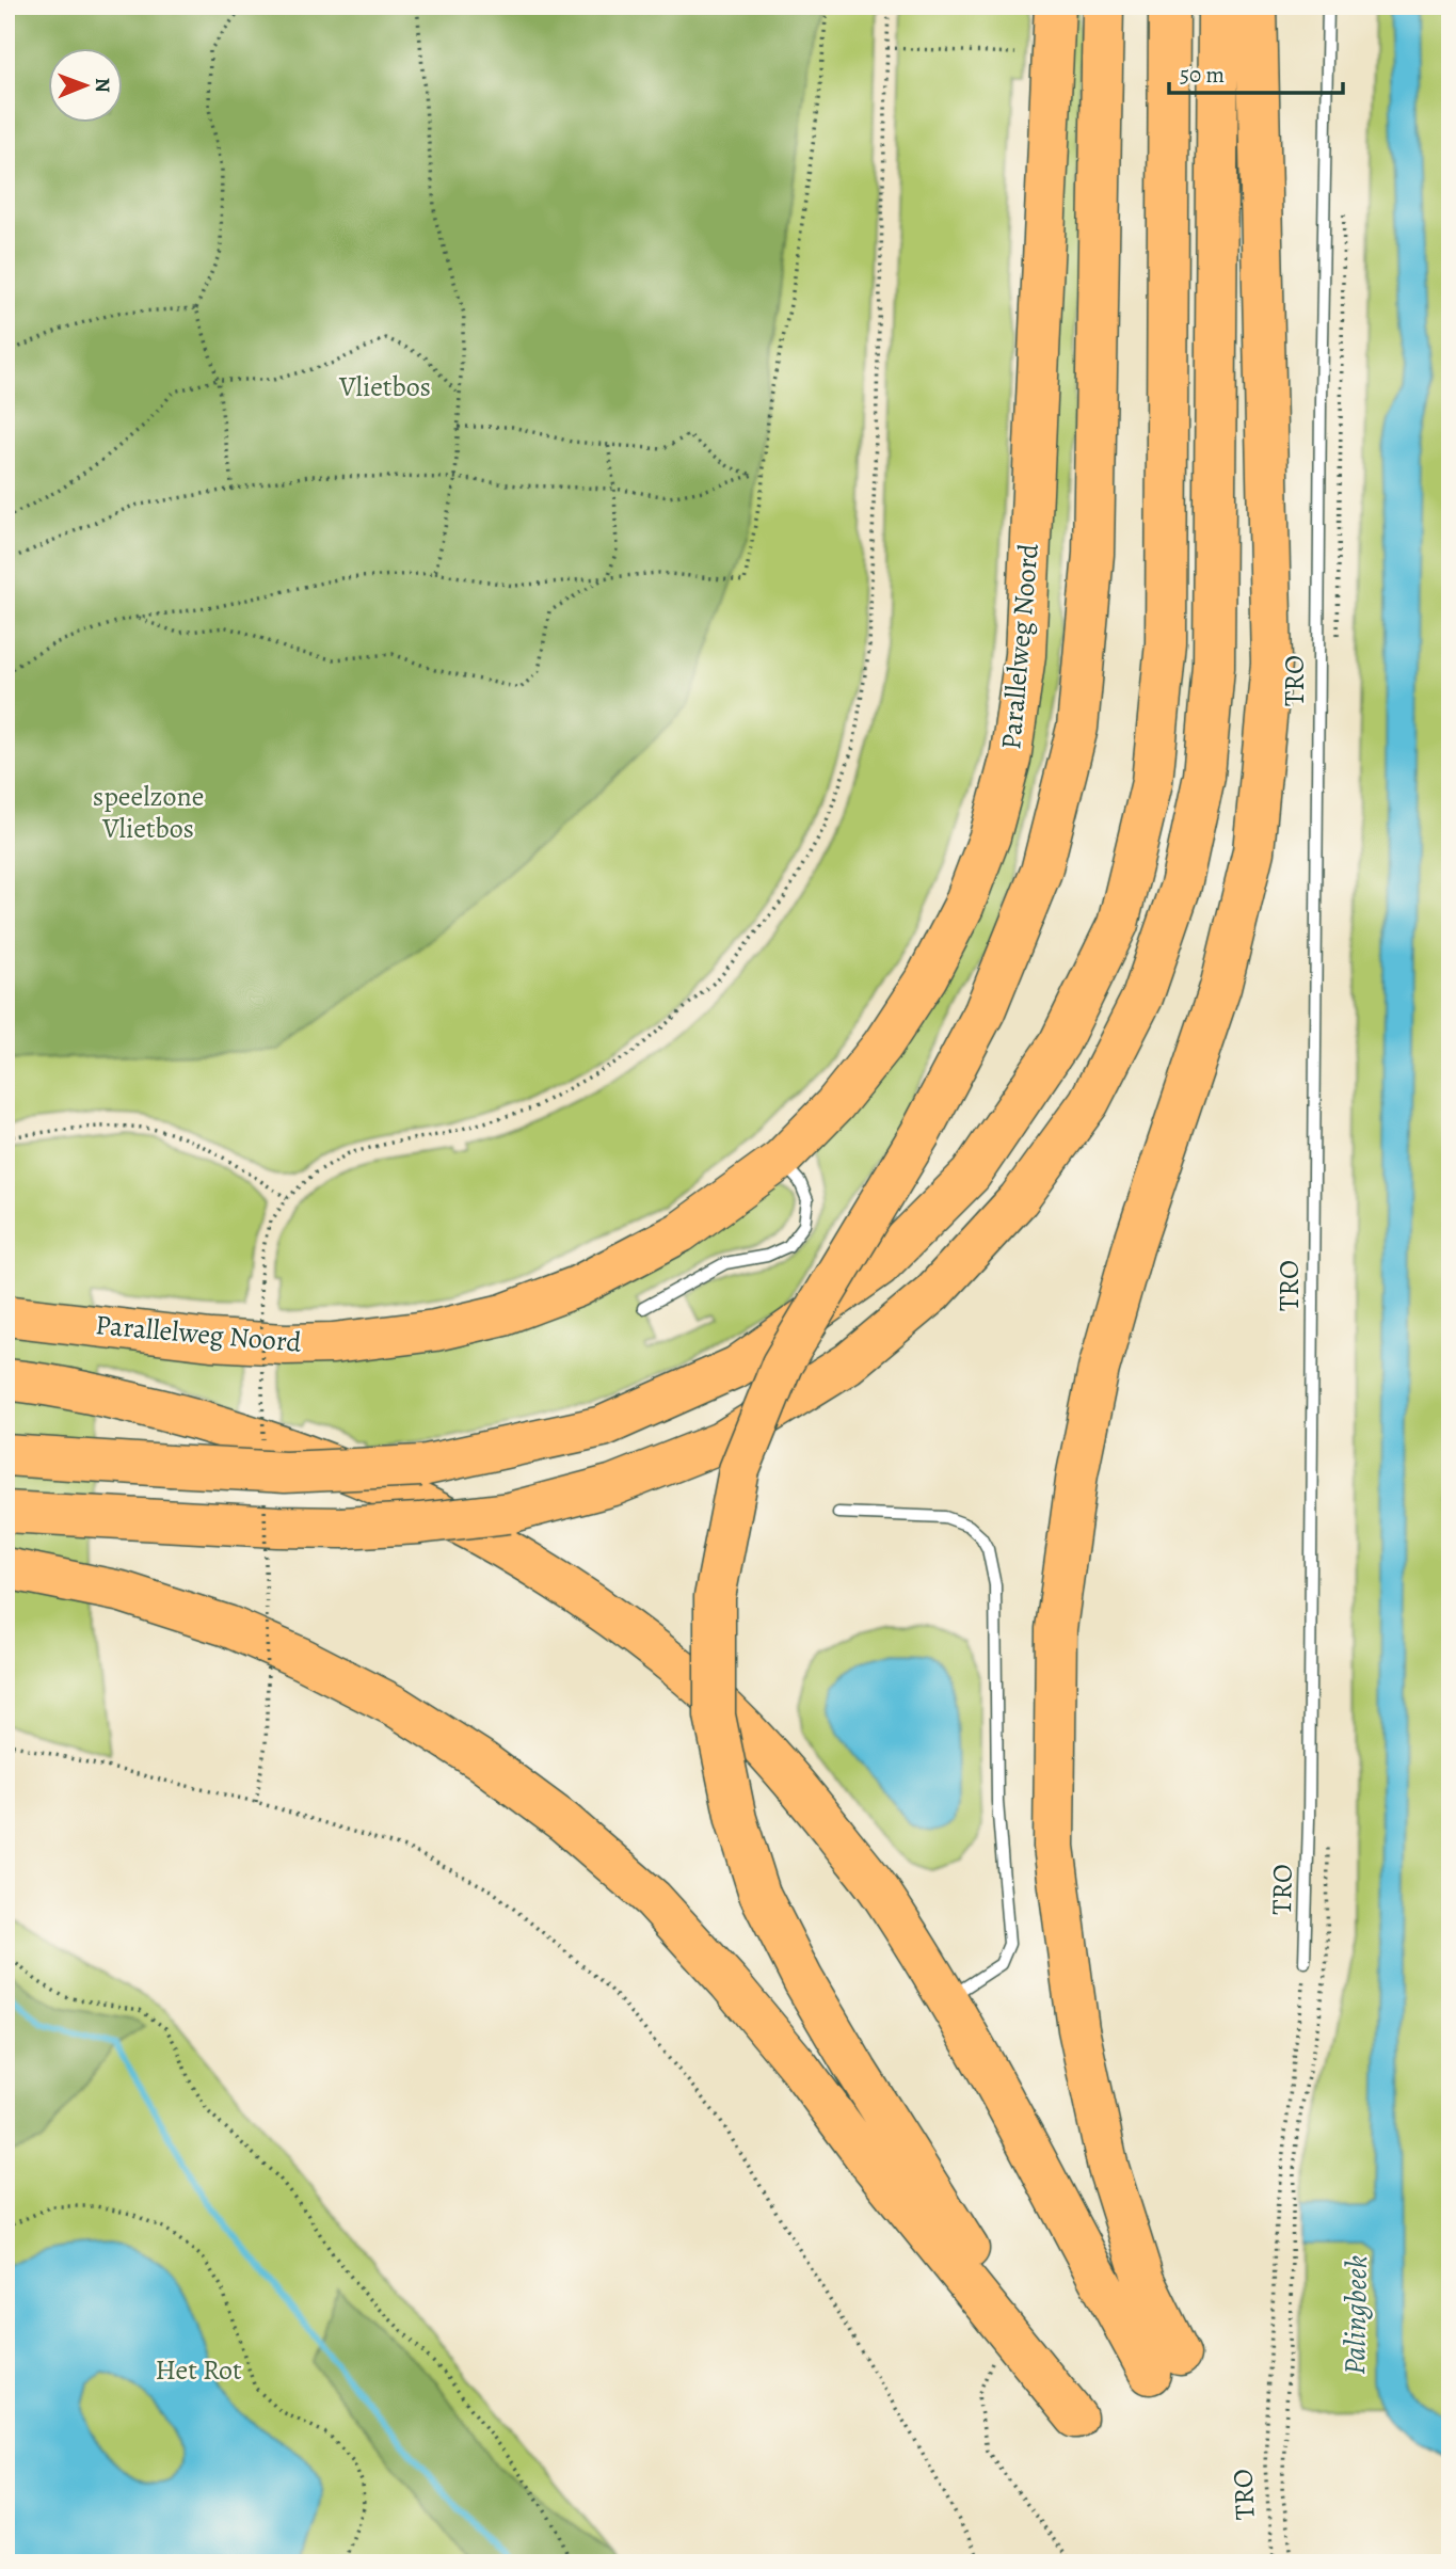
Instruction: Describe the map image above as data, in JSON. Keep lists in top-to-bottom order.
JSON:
{
  "streets": {
    "highway": ["Parallelweg Noord"],
    "lane": ["TRO"]
  },
  "water": ["Palingbeek"],
  "parks": ["Vlietbos", "speelzone Vlietbos", "Het Rot"],
  "scale_bar": "50 m",
  "north": "right"
}
